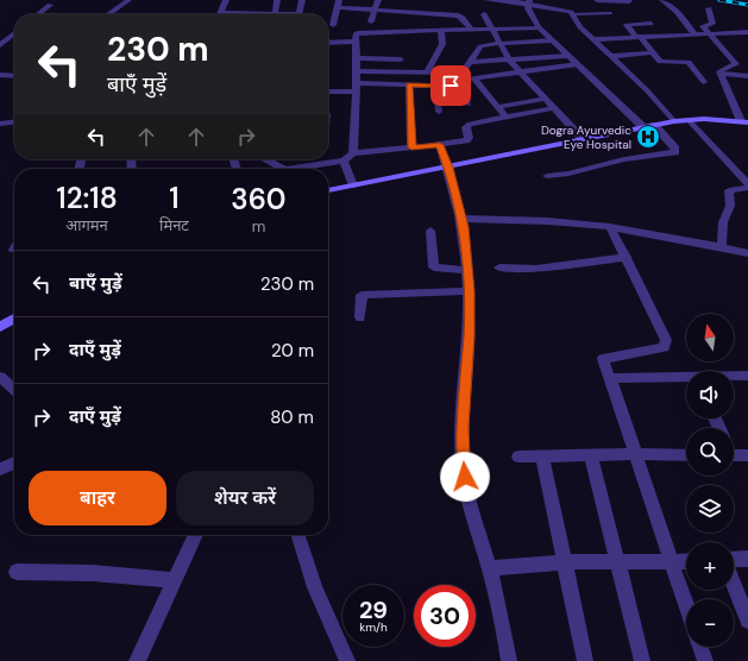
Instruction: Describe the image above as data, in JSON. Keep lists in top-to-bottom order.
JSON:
{
  "places": {
    "hospital": ["Dogra Ayurvedic Eye Hospital"]
  },
  "north": "top",
  "page": {
    "turn": ["230 m", "बाएँ मुड़ें"],
    "eta": [
      "12:18",
      "आगमन",
      "1",
      "मिनट",
      "360",
      "m"
    ],
    "list": [
      {
        "name": "बाएँ मुड़ें",
        "value": "230 m"
      },
      {
        "name": "दाएँ मुड़ें",
        "value": "20 m"
      },
      {
        "name": "दाएँ मुड़ें",
        "value": "80 m"
      }
    ],
    "map_buttons": ["+", "−"],
    "buttons": ["बाहर", "शेयर करें"],
    "speed": "29 km/h",
    "limit": "30"
  }
}
